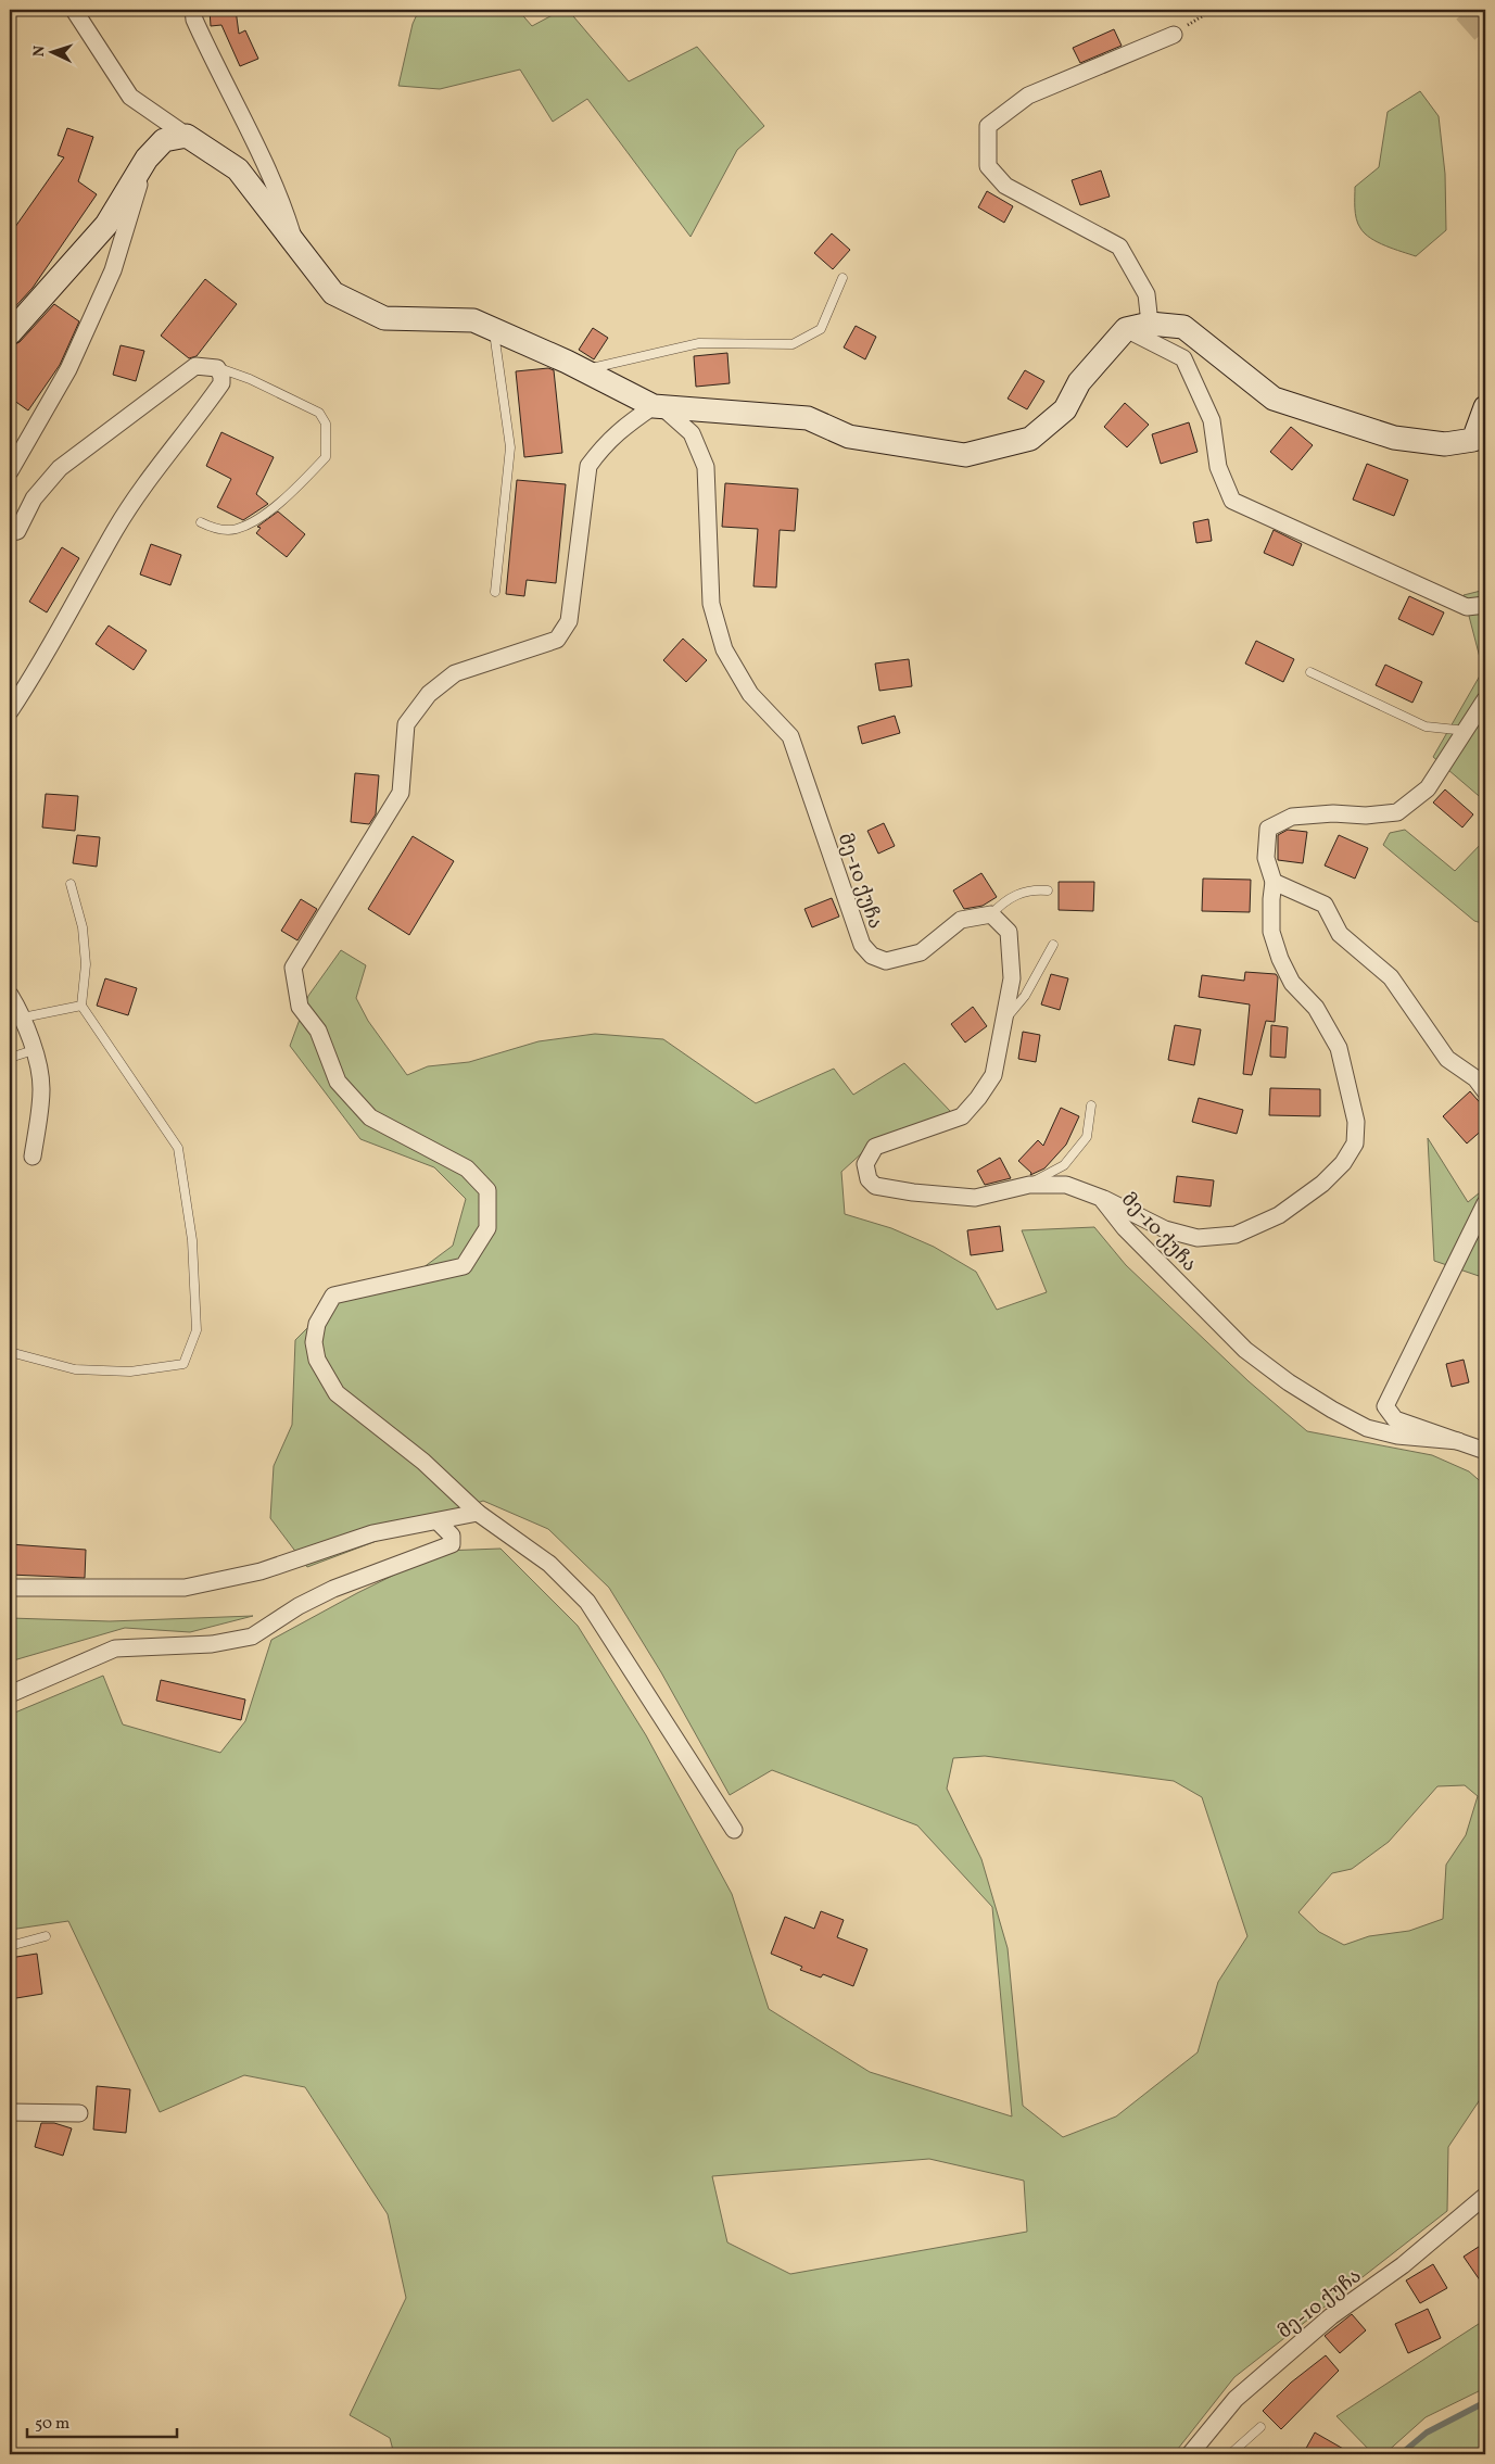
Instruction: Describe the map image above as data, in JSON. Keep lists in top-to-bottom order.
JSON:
{
  "streets": {
    "street": ["მე-10 ქუჩა"]
  },
  "scale_bar": "50 m",
  "north": "left"
}
